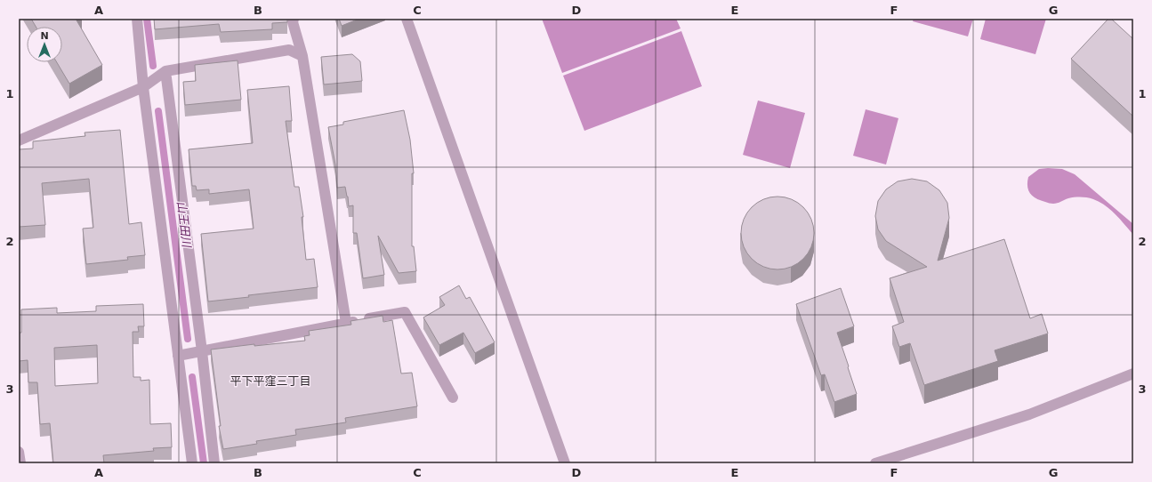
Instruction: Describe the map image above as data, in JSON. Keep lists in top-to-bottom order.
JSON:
{
  "districts": ["平下平窪三丁目"],
  "water": ["山王田川"],
  "north": "top",
  "grid": {
    "columns": [
      "A",
      "B",
      "C",
      "D",
      "E",
      "F",
      "G"
    ],
    "rows": ["1", "2", "3"]
  }
}
